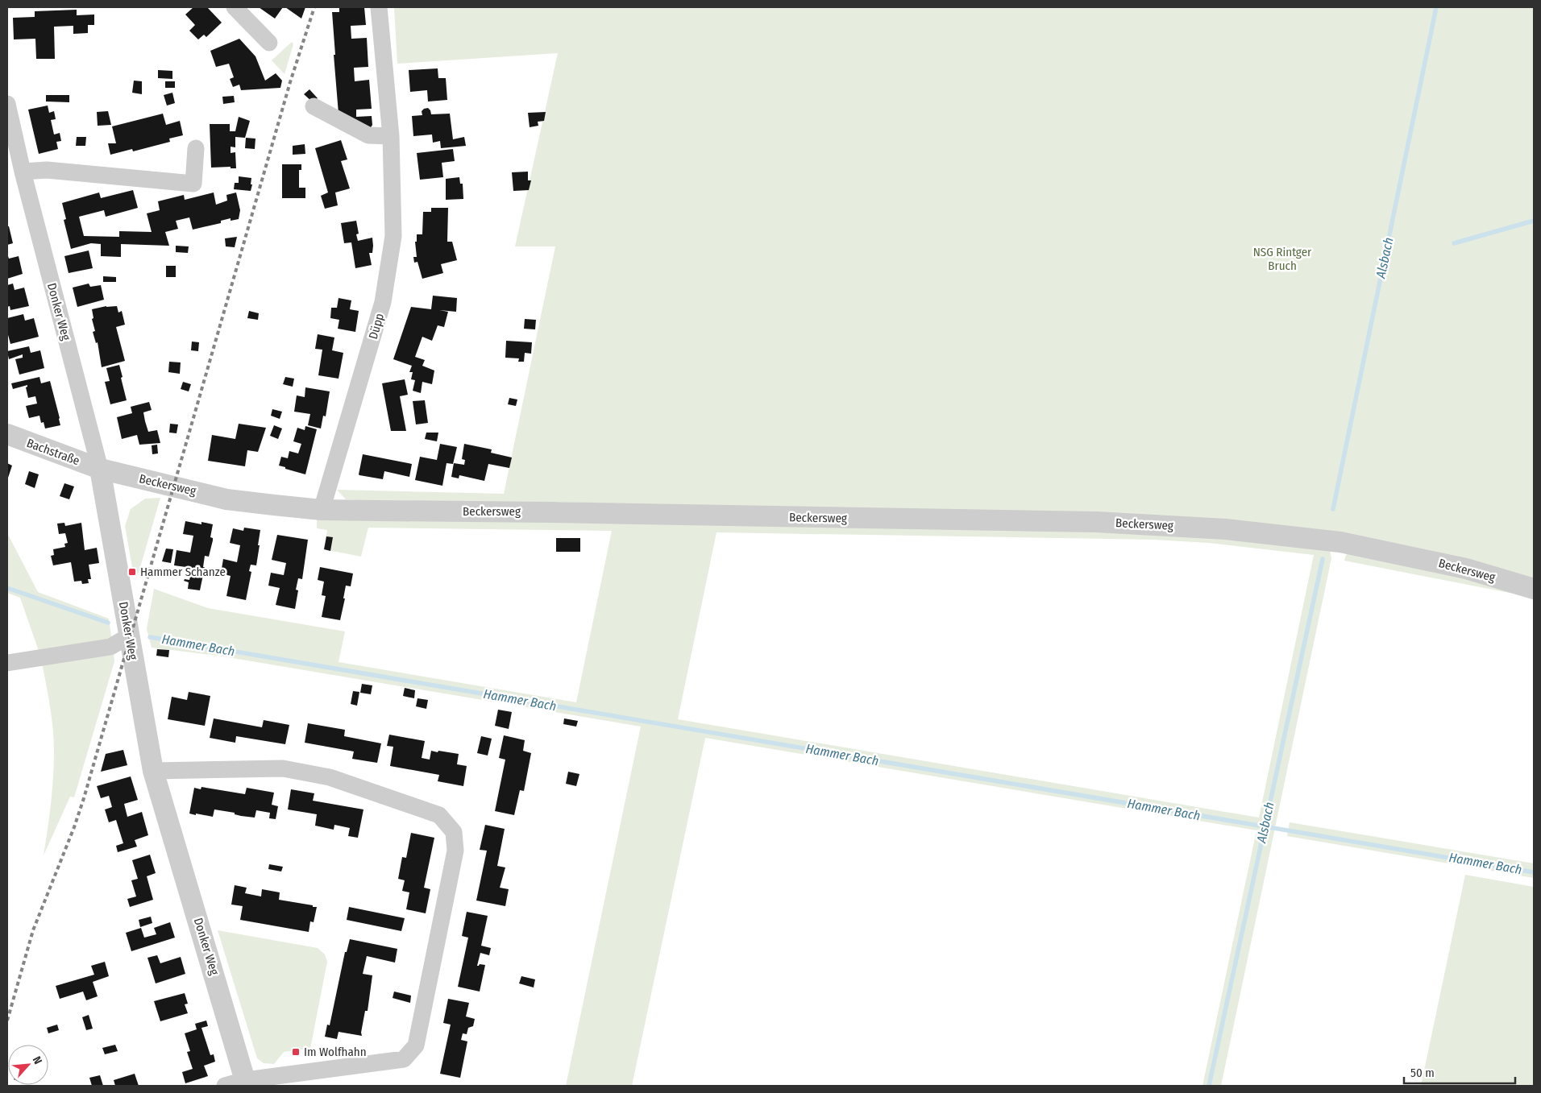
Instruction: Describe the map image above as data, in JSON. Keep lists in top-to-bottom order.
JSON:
{
  "streets": {
    "street": [
      "Donker Weg",
      "Düpp",
      "Bachstraße",
      "Beckersweg"
    ]
  },
  "crossings": [
    ["Donker Weg", "Bachstraße"],
    ["Donker Weg", "Beckersweg"],
    ["Düpp", "Beckersweg"],
    ["Bachstraße", "Beckersweg"]
  ],
  "water": ["Alsbach", "Hammer Bach"],
  "parks": ["NSG Rintger Bruch"],
  "places": {
    "transit": ["Hammer Schanze", "Im Wolfhahn"]
  },
  "scale_bar": "50 m",
  "north": "top right"
}
